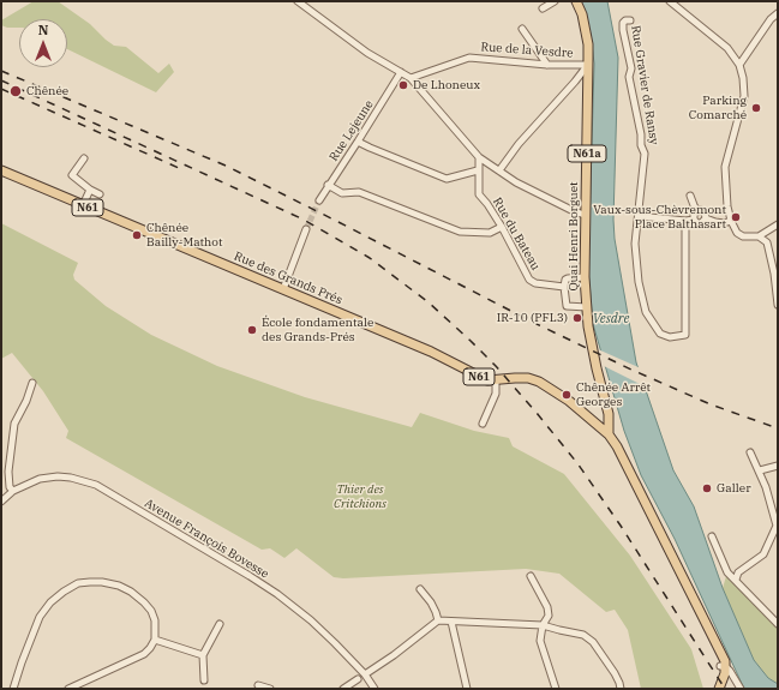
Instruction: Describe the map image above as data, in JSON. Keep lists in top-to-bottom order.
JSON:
{
  "streets": {
    "main road": [
      "N61a",
      "N61",
      "Quai Henri Borguet",
      "Rue des Grands Prés"
    ],
    "street": [
      "Rue de la Vesdre",
      "Rue Gravier de Ransy",
      "Rue Lejeune",
      "Rue du Bateau",
      "Avenue François Bovesse"
    ]
  },
  "crossings": [
    ["Rue de la Vesdre", "Quai Henri Borguet"],
    ["N61", "Quai Henri Borguet"],
    ["N61", "Rue des Grands Prés"],
    ["Quai Henri Borguet", "Rue des Grands Prés"]
  ],
  "water": ["Vesdre"],
  "parks": ["Thier des Critchions"],
  "places": [
    "De Lhoneux",
    "Chênée",
    "Parking Comarché",
    "Vaux-sous-Chèvremont Place Balthasart",
    "Chênée Bailly-Mathot",
    "IR-10 (PFL3)",
    "École fondamentale des Grands-Prés",
    "Chênée Arrêt Georges",
    "Galler"
  ],
  "north": "top"
}
